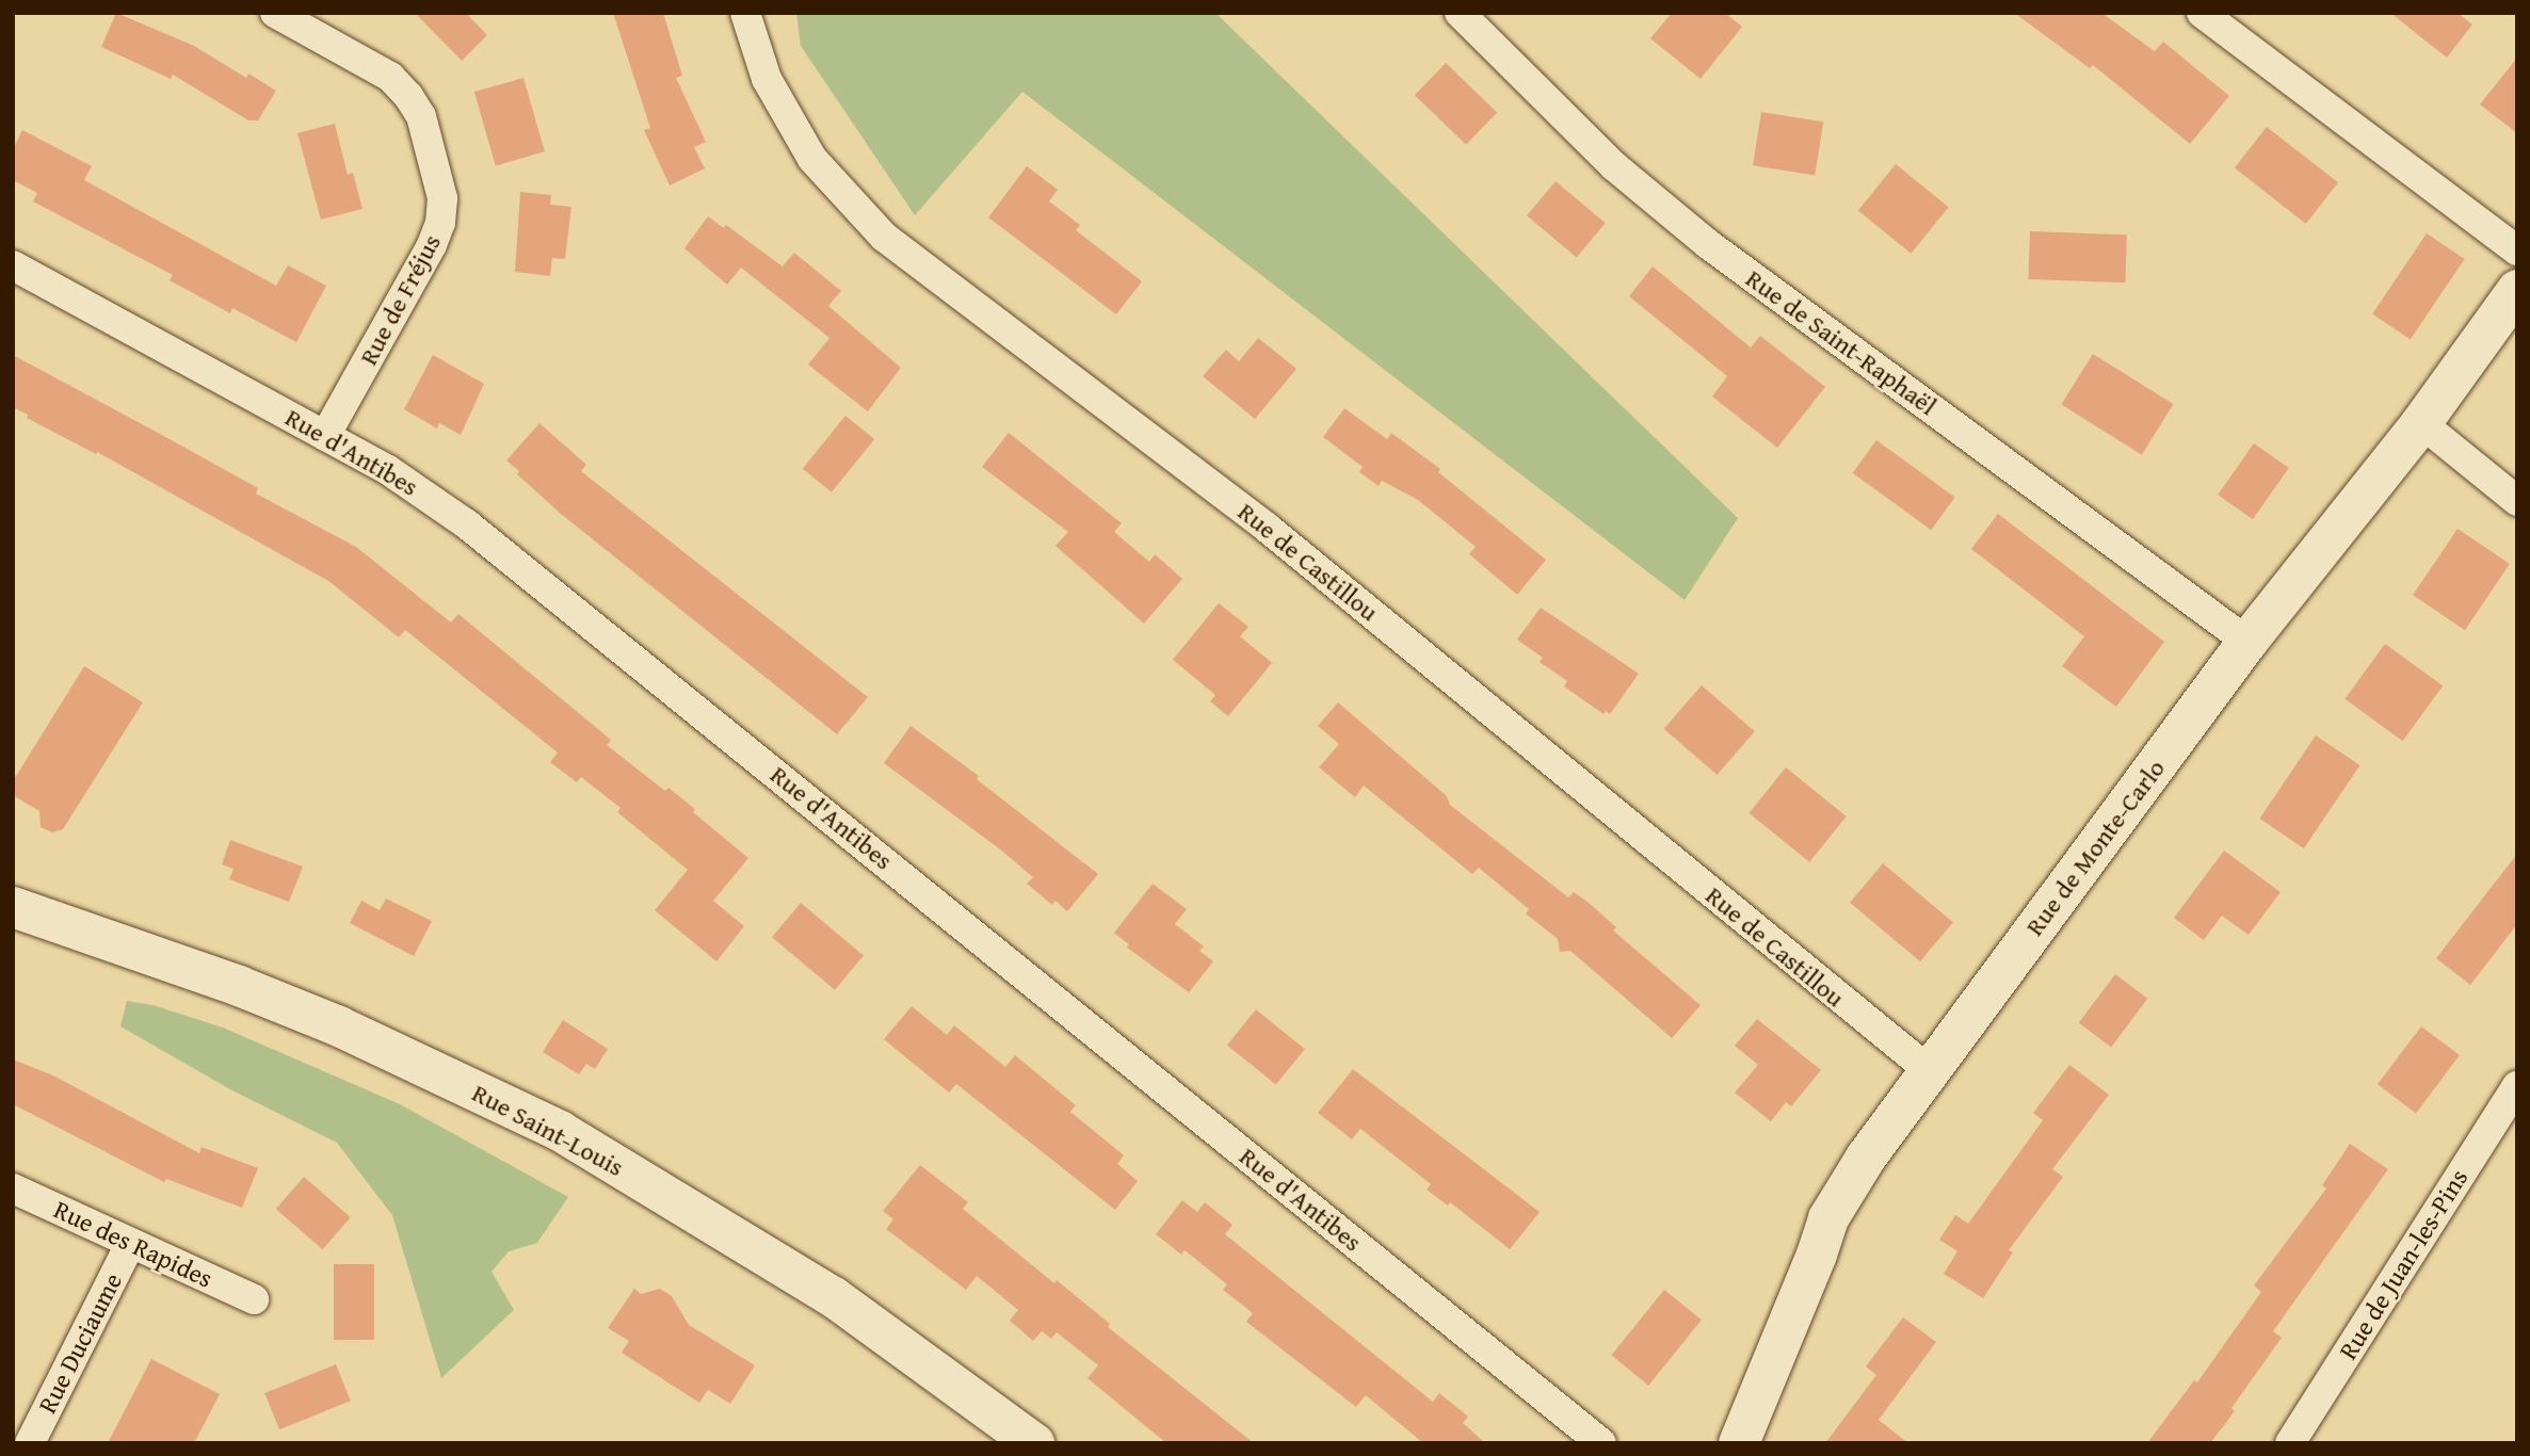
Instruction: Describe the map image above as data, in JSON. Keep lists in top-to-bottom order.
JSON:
{
  "streets": {
    "street": [
      "Rue de Fréjus",
      "Rue de Saint-Raphaël",
      "Rue d'Antibes",
      "Rue de Castillou",
      "Rue de Monte-Carlo",
      "Rue Saint-Louis",
      "Rue des Rapides",
      "Rue de Juan-les-Pins",
      "Rue Duciaume"
    ]
  },
  "crossings": [
    ["Rue de Fréjus", "Rue d'Antibes"],
    ["Rue de Saint-Raphaël", "Rue de Monte-Carlo"],
    ["Rue de Castillou", "Rue de Monte-Carlo"],
    ["Rue des Rapides", "Rue Duciaume"]
  ]
}
